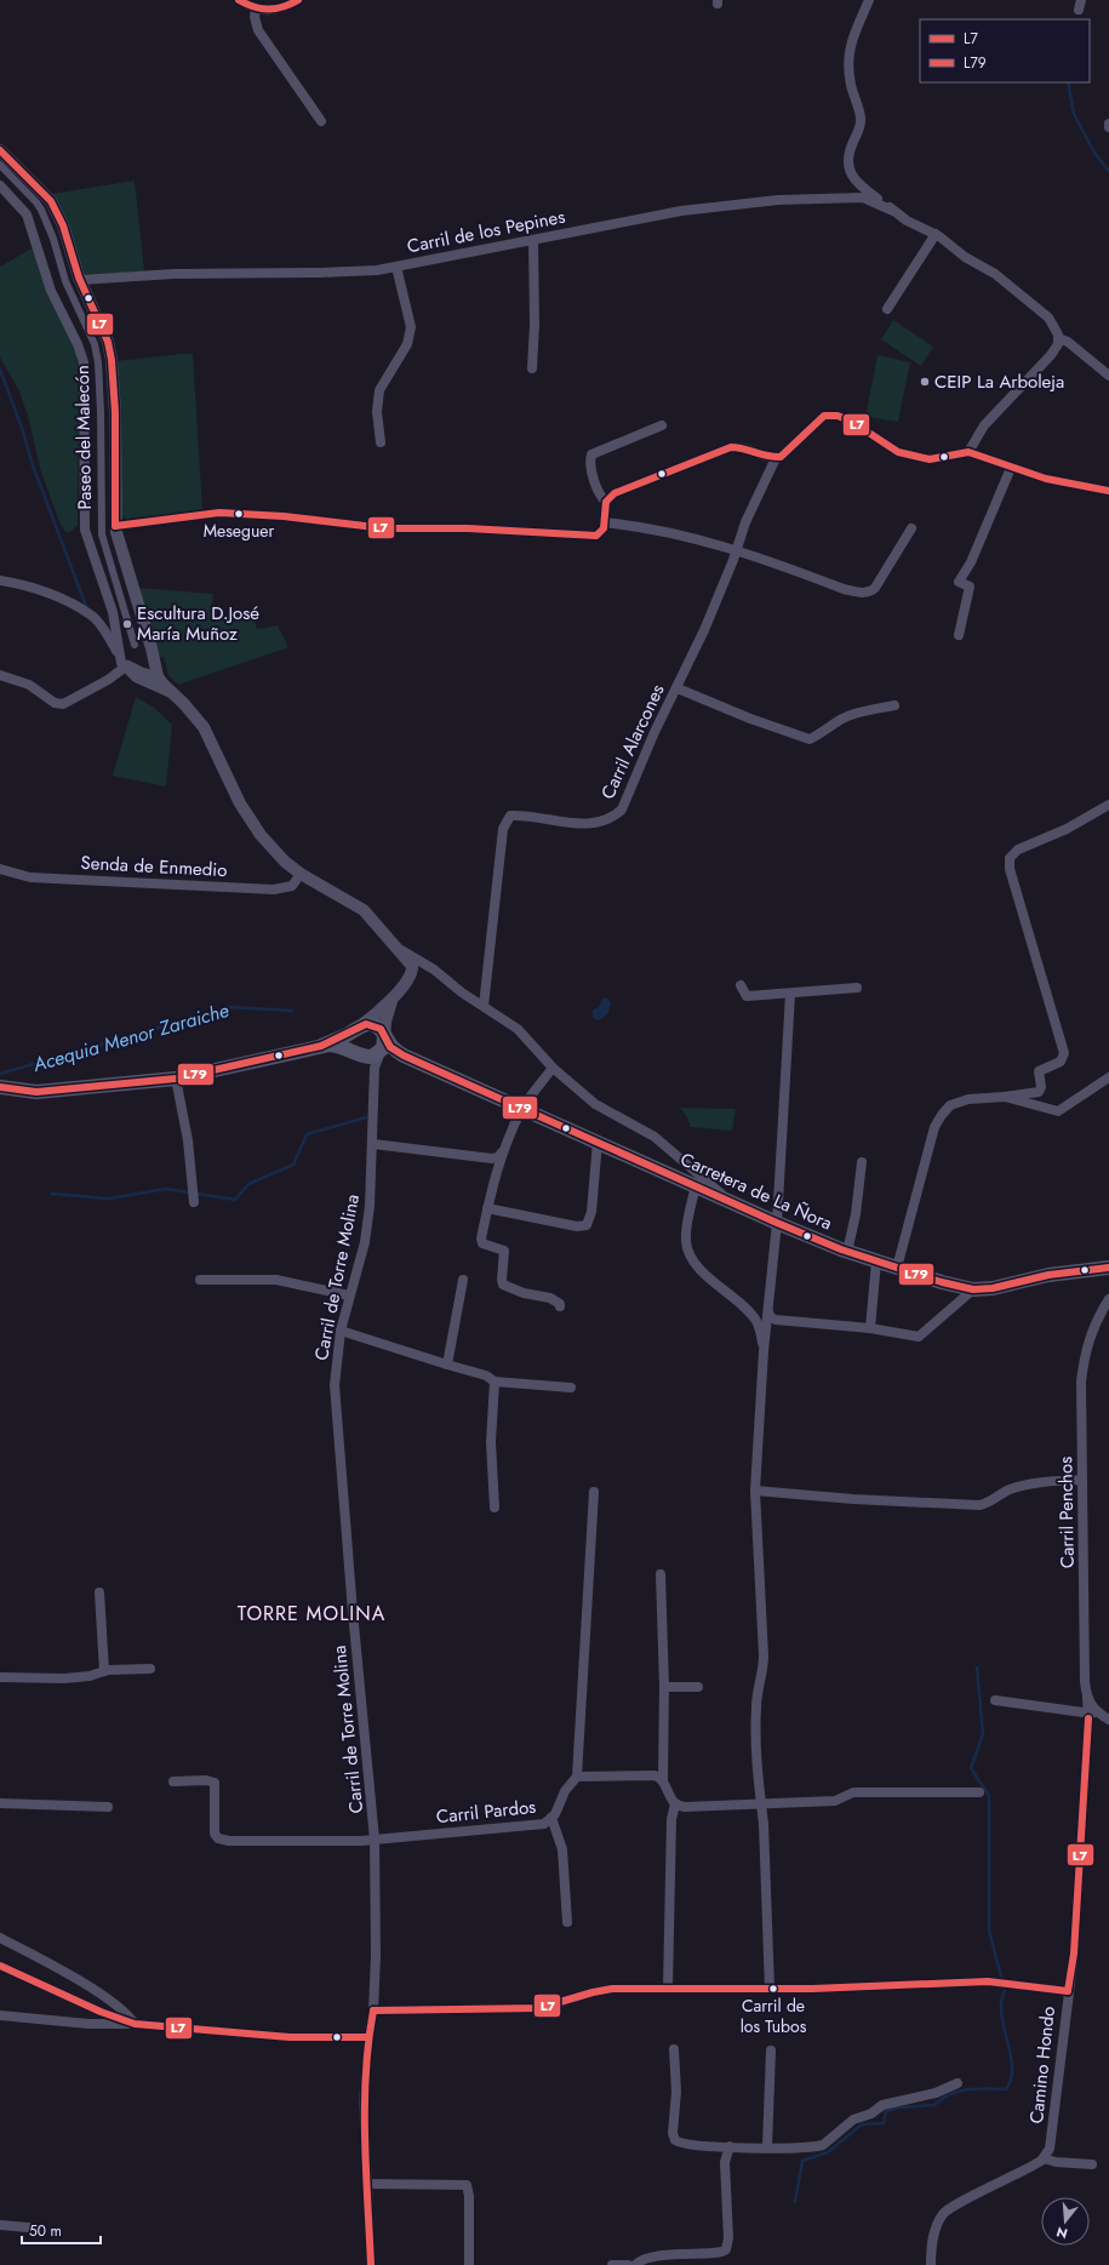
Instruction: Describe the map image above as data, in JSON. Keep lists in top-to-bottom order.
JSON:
{
  "streets": {
    "main road": ["Carretera de La Ñora"],
    "street": [
      "Carril de los Pepines",
      "Paseo del Malecón",
      "Carril Alarcones",
      "Senda de Enmedio",
      "Carril de Torre Molina",
      "Carril Penchos",
      "Carril Pardos",
      "Camino Hondo"
    ]
  },
  "crossings": [
    ["Carretera de La Ñora", "Carril de Torre Molina"],
    ["Carril de Torre Molina", "Carril Pardos"],
    ["Carril Penchos", "Camino Hondo"]
  ],
  "districts": ["TORRE MOLINA"],
  "water": ["Acequia Menor Zaraiche"],
  "places": [
    "CEIP La Arboleja",
    "Meseguer",
    "Escultura D.José María Muñoz",
    "Carril de los Tubos"
  ],
  "lines": ["transit line L7", "transit line L79"],
  "legend": ["L7", "L79"],
  "scale_bar": "50 m",
  "north": "bottom"
}
